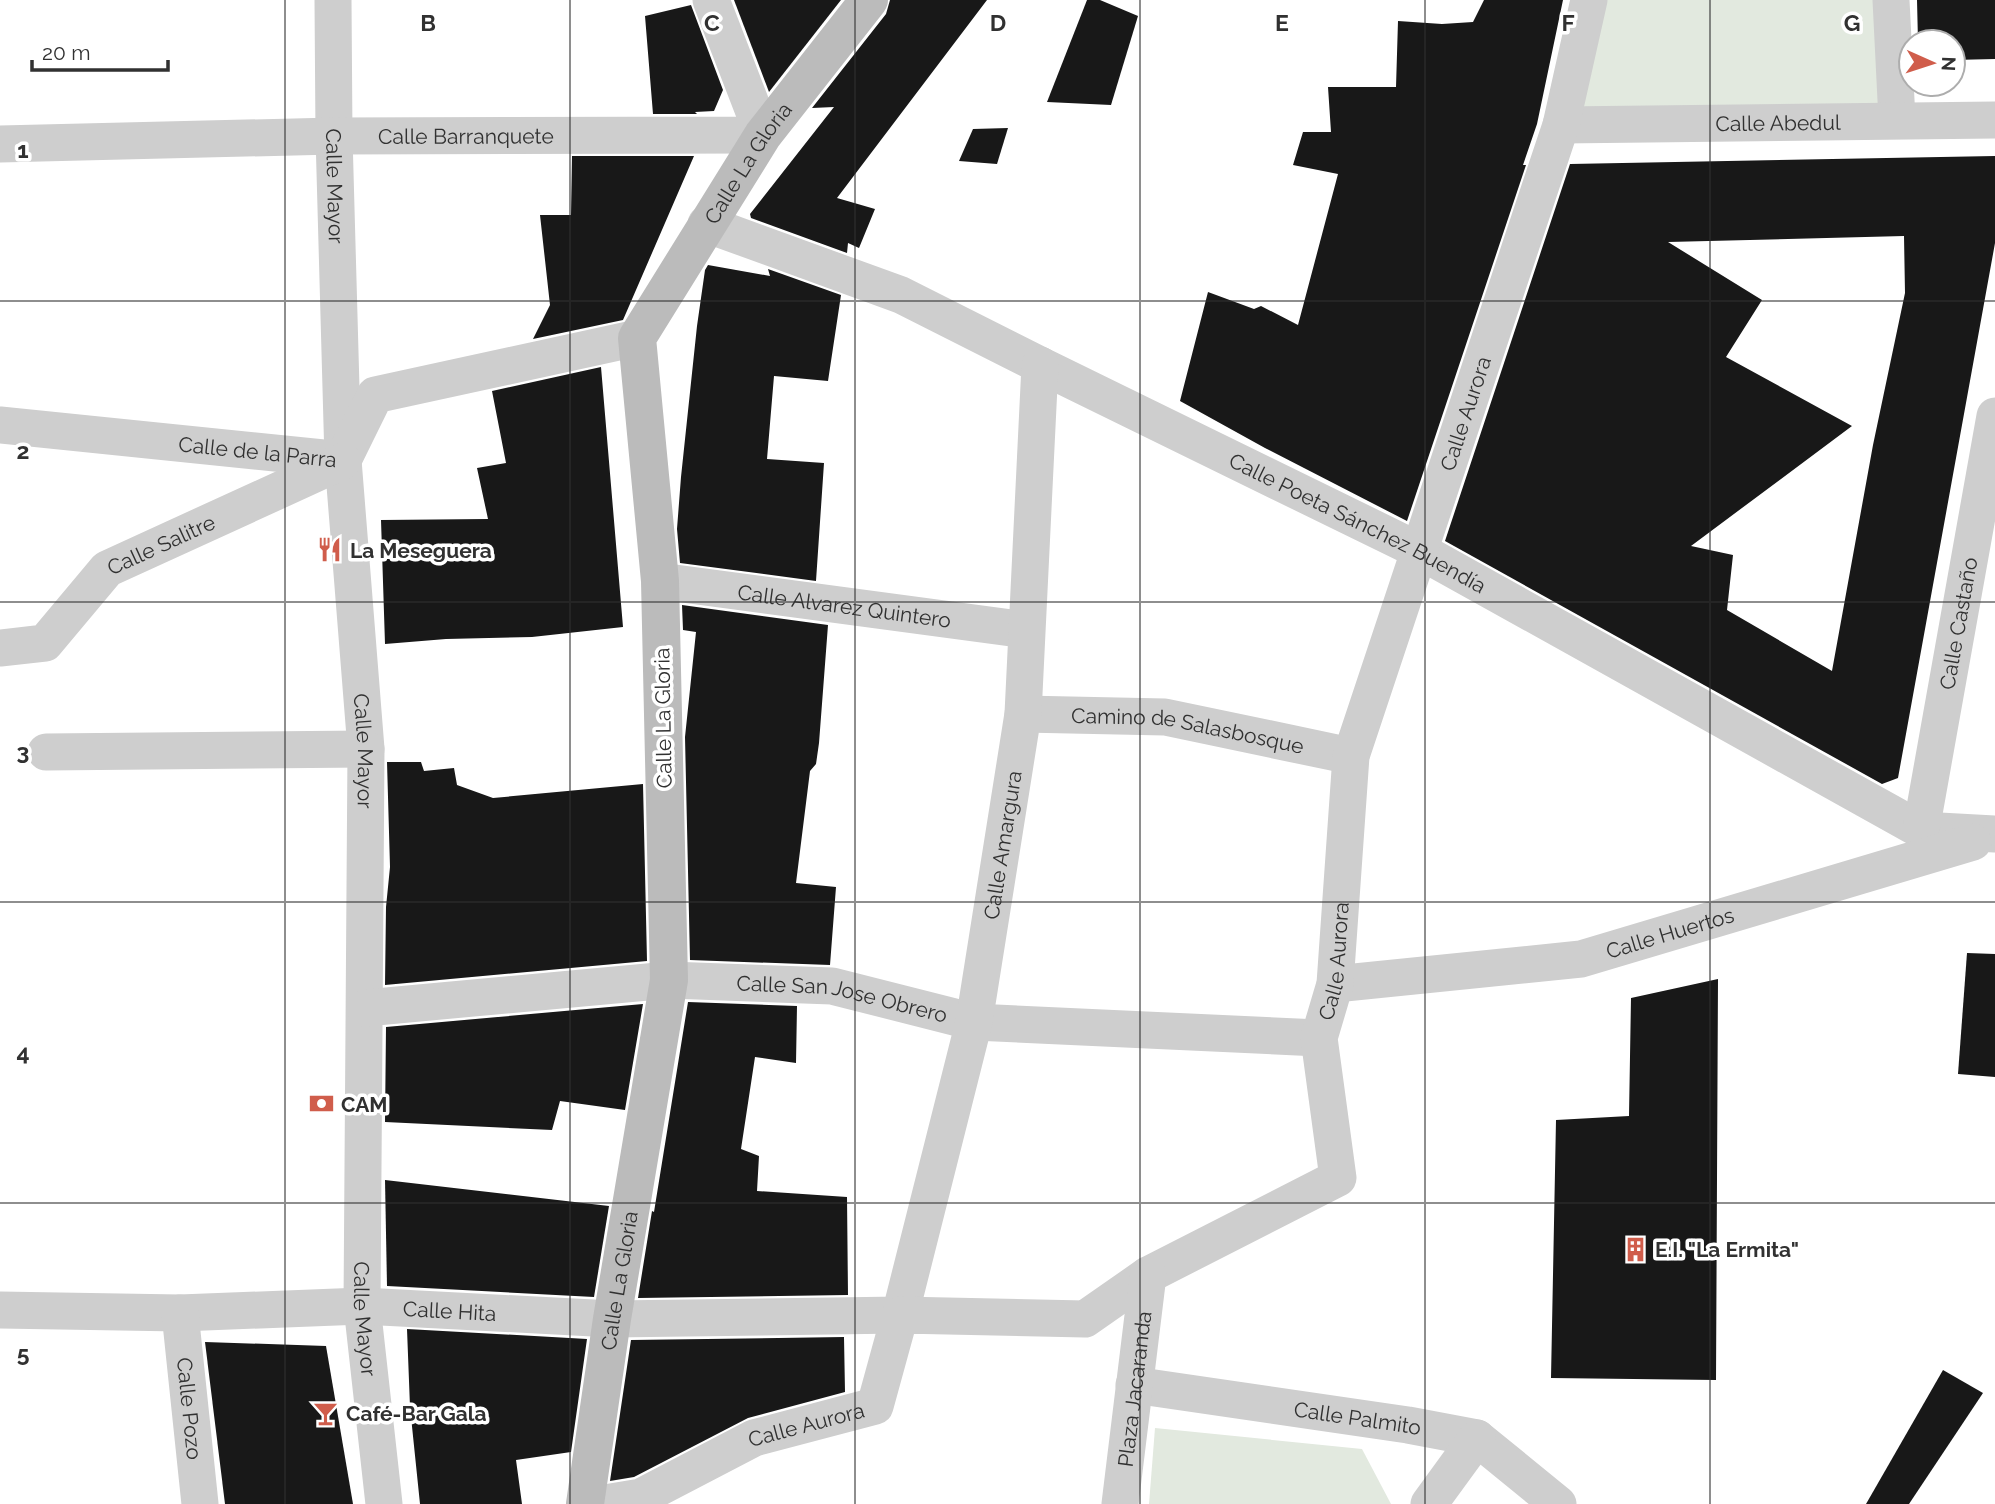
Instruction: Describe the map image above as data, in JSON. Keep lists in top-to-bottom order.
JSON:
{
  "streets": {
    "main road": ["Calle La Gloria"],
    "street": [
      "Calle Abedul",
      "Calle Barranquete",
      "Calle Mayor",
      "Calle Aurora",
      "Calle de la Parra",
      "Calle Poeta Sánchez Buendía",
      "Calle Salitre",
      "Calle Alvarez Quintero",
      "Calle Castaño",
      "Camino de Salasbosque",
      "Calle Amargura",
      "Calle Huertos",
      "Calle San Jose Obrero",
      "Calle Hita",
      "Plaza Jacaranda",
      "Calle Pozo",
      "Calle Palmito"
    ]
  },
  "crossings": [
    ["Calle Abedul", "Calle Aurora"],
    ["Calle Barranquete", "Calle La Gloria"],
    ["Calle Barranquete", "Calle Mayor"],
    ["Calle La Gloria", "Calle de la Parra"],
    ["Calle La Gloria", "Calle Poeta Sánchez Buendía"],
    ["Calle La Gloria", "Calle Alvarez Quintero"],
    ["Calle La Gloria", "Calle San Jose Obrero"],
    ["Calle La Gloria", "Calle Hita"],
    ["Calle Mayor", "Calle de la Parra"],
    ["Calle Mayor", "Calle Salitre"],
    ["Calle Mayor", "Calle San Jose Obrero"],
    ["Calle Mayor", "Calle Hita"],
    ["Calle Aurora", "Calle Poeta Sánchez Buendía"],
    ["Calle Aurora", "Camino de Salasbosque"],
    ["Calle Aurora", "Calle Amargura"],
    ["Calle Aurora", "Calle Huertos"],
    ["Calle Aurora", "Calle San Jose Obrero"],
    ["Calle Aurora", "Calle Hita"],
    ["Calle Aurora", "Plaza Jacaranda"],
    ["Calle de la Parra", "Calle Salitre"],
    ["Calle Poeta Sánchez Buendía", "Calle Castaño"],
    ["Calle Poeta Sánchez Buendía", "Calle Amargura"],
    ["Calle Poeta Sánchez Buendía", "Calle Huertos"],
    ["Calle Alvarez Quintero", "Calle Amargura"],
    ["Camino de Salasbosque", "Calle Amargura"],
    ["Calle Amargura", "Calle San Jose Obrero"],
    ["Calle Amargura", "Calle Hita"],
    ["Calle Hita", "Calle Pozo"],
    ["Plaza Jacaranda", "Calle Palmito"]
  ],
  "places": {
    "restaurant": ["La Meseguera"],
    "bank": ["CAM"],
    "building": ["E.I. \"La Ermita\""],
    "bar": ["Café-Bar Gala"]
  },
  "scale_bar": "20 m",
  "north": "right",
  "grid": {
    "columns": [
      "B",
      "C",
      "D",
      "E",
      "F",
      "G"
    ],
    "rows": [
      "1",
      "2",
      "3",
      "4",
      "5"
    ]
  }
}
